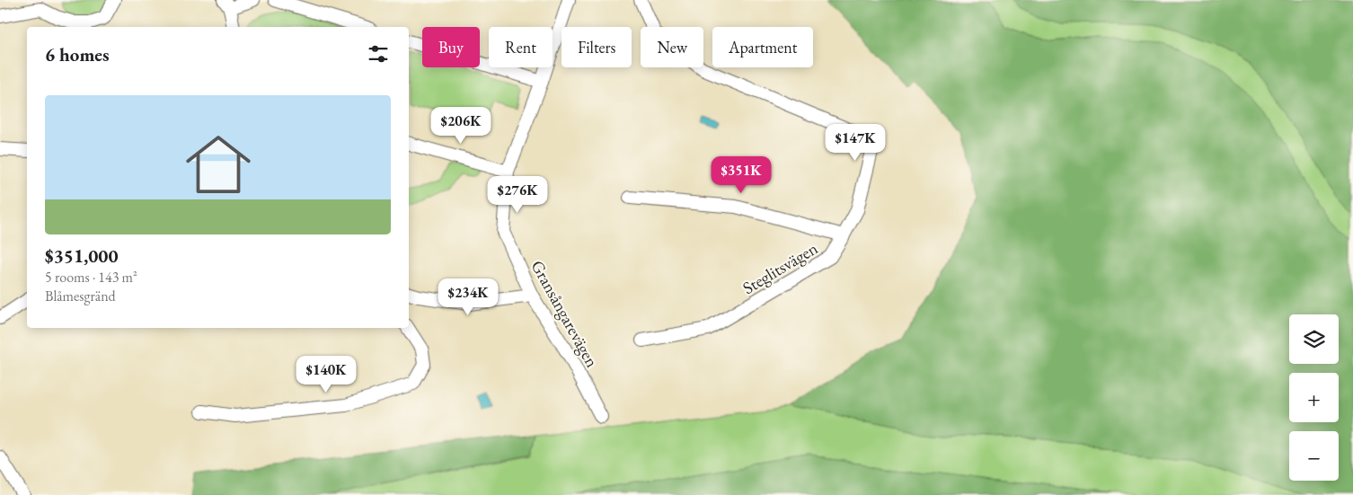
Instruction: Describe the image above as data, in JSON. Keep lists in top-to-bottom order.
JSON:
{
  "streets": {
    "street": ["Steglitsvägen", "Gransångarevägen"]
  },
  "page": {
    "chip": [
      "Buy",
      "Rent",
      "Filters",
      "New",
      "Apartment"
    ],
    "heading": "6 homes",
    "list": [
      {
        "name": "$351,000",
        "note": "5 rooms · 143 m² · Blåmesgränd"
      }
    ],
    "price": [
      "$206K",
      "$147K",
      "$351K",
      "$276K",
      "$234K",
      "$140K"
    ],
    "map_buttons": ["+", "−"]
  }
}
